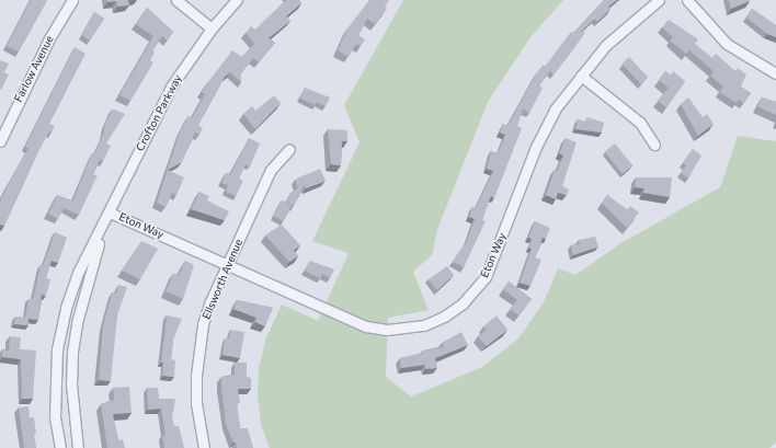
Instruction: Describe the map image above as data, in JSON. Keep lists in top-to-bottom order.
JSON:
{
  "streets": {
    "street": [
      "Farlow Avenue",
      "Crofton Parkway",
      "Eton Way",
      "Ellsworth Avenue"
    ]
  },
  "crossings": [
    ["Crofton Parkway", "Eton Way"],
    ["Eton Way", "Ellsworth Avenue"]
  ]
}
